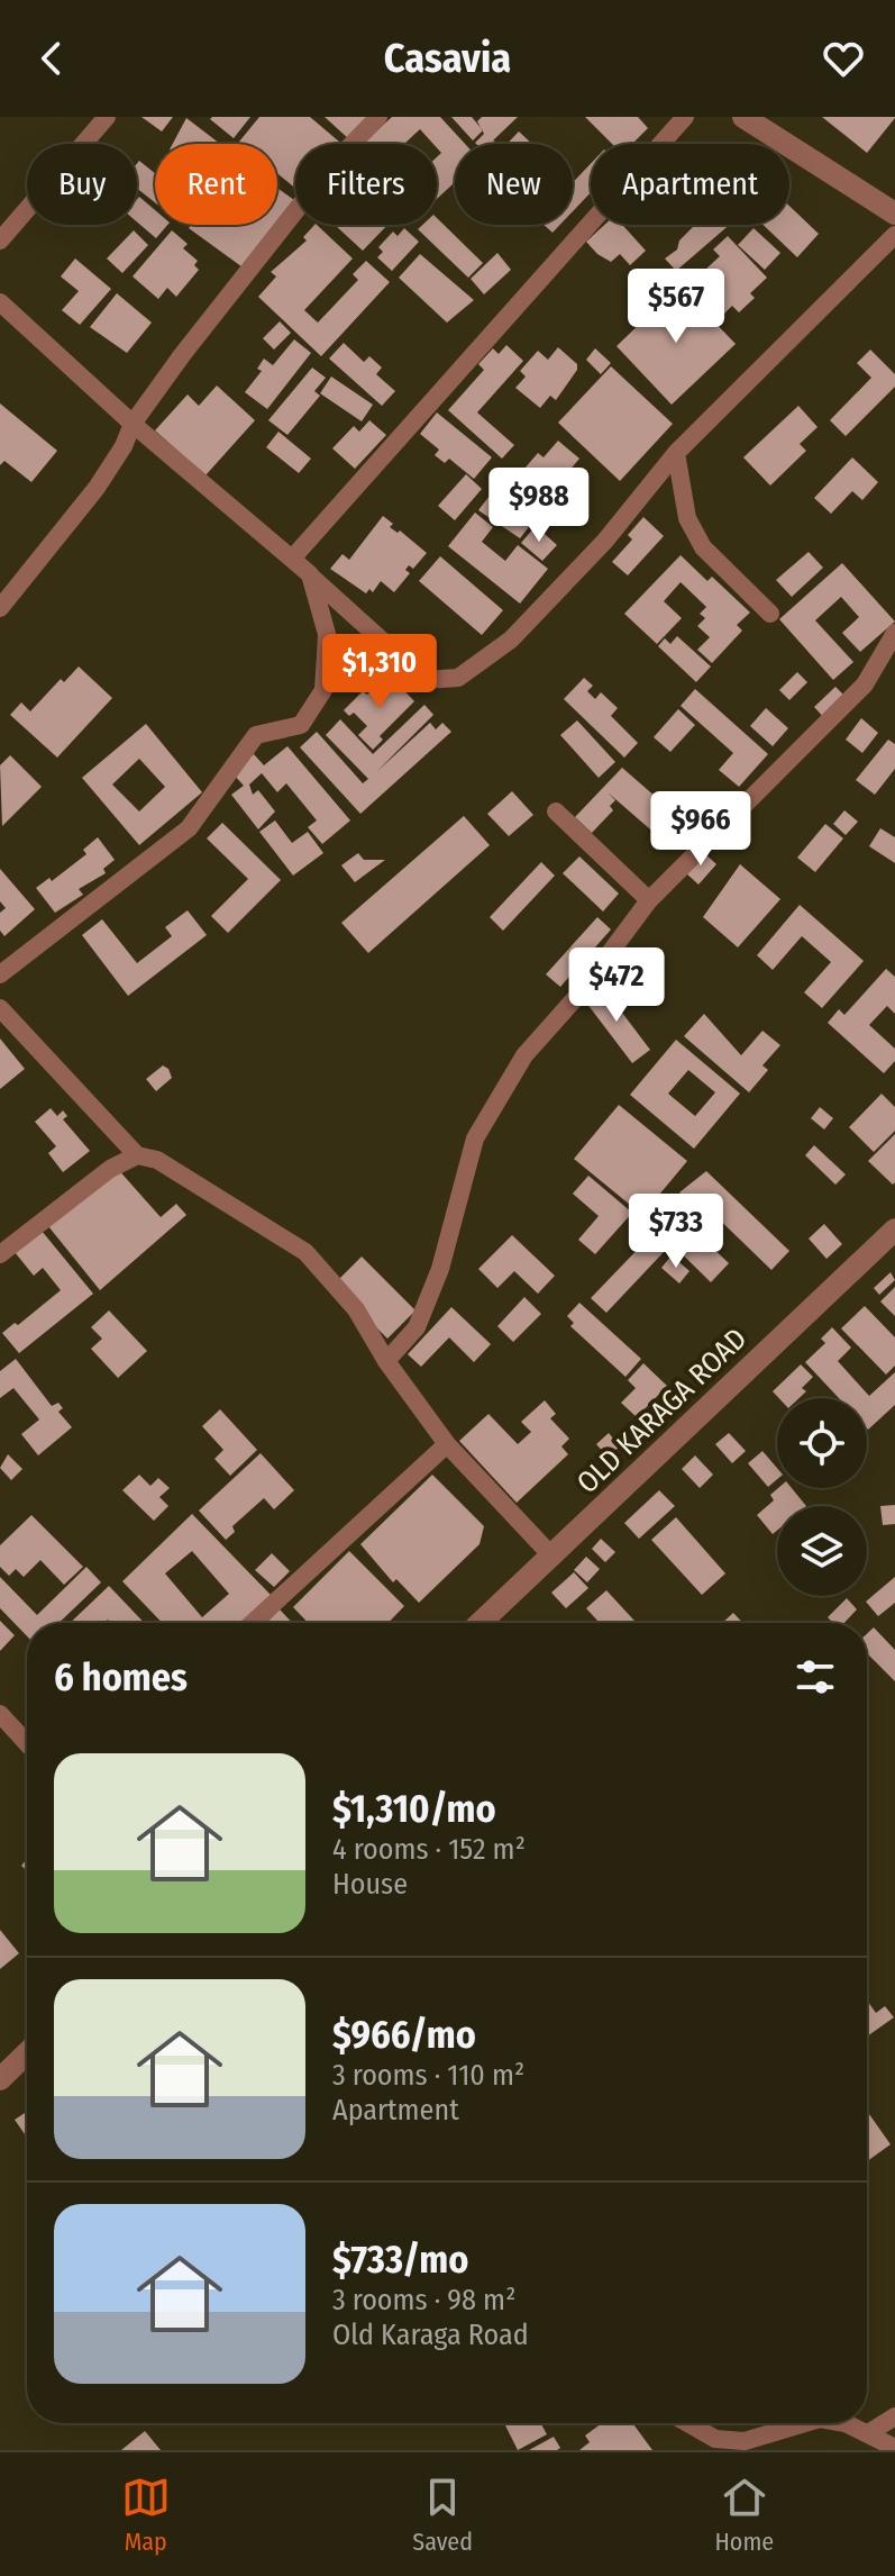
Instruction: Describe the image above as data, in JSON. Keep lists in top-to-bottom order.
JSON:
{
  "streets": {
    "street": ["OLD KARAGA ROAD"]
  },
  "page": {
    "header": "Casavia",
    "chip": [
      "Buy",
      "Rent",
      "Filters",
      "New",
      "Apartment"
    ],
    "price": [
      "$567",
      "$988",
      "$1,310",
      "$966",
      "$472",
      "$733"
    ],
    "heading": "6 homes",
    "list": [
      {
        "name": "$1,310/mo",
        "note": "4 rooms · 152 m² · House"
      },
      {
        "name": "$966/mo",
        "note": "3 rooms · 110 m² · Apartment"
      },
      {
        "name": "$733/mo",
        "note": "3 rooms · 98 m² · Old Karaga Road"
      }
    ],
    "tabs": ["Map", "Saved", "Home"]
  }
}
